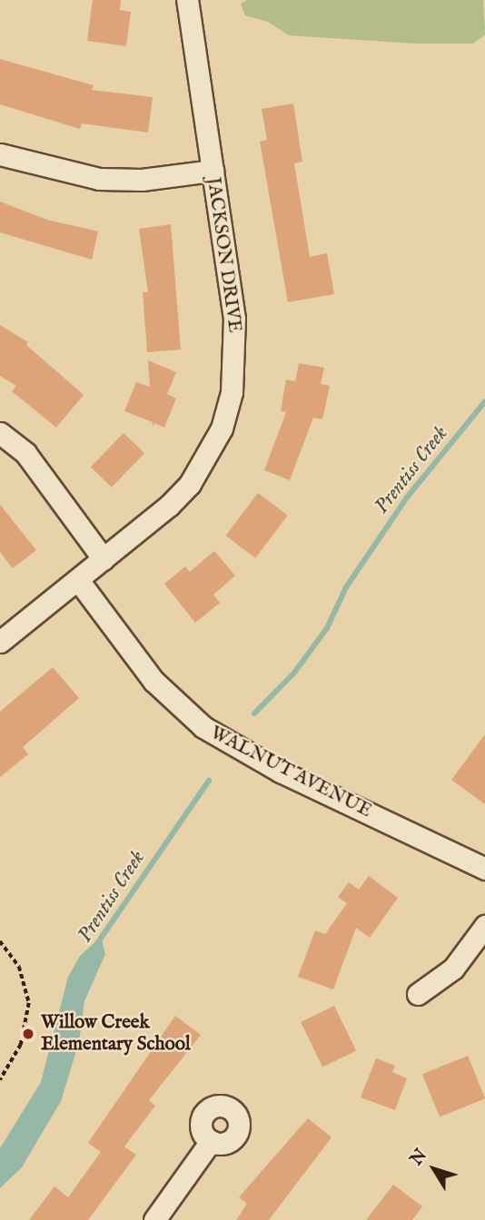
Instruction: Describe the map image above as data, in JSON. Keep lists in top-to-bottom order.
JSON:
{
  "streets": {
    "street": ["JACKSON DRIVE", "WALNUT AVENUE"]
  },
  "crossings": [
    ["JACKSON DRIVE", "WALNUT AVENUE"]
  ],
  "water": ["Prentiss Creek"],
  "places": ["Willow Creek Elementary School"],
  "north": "top left"
}
